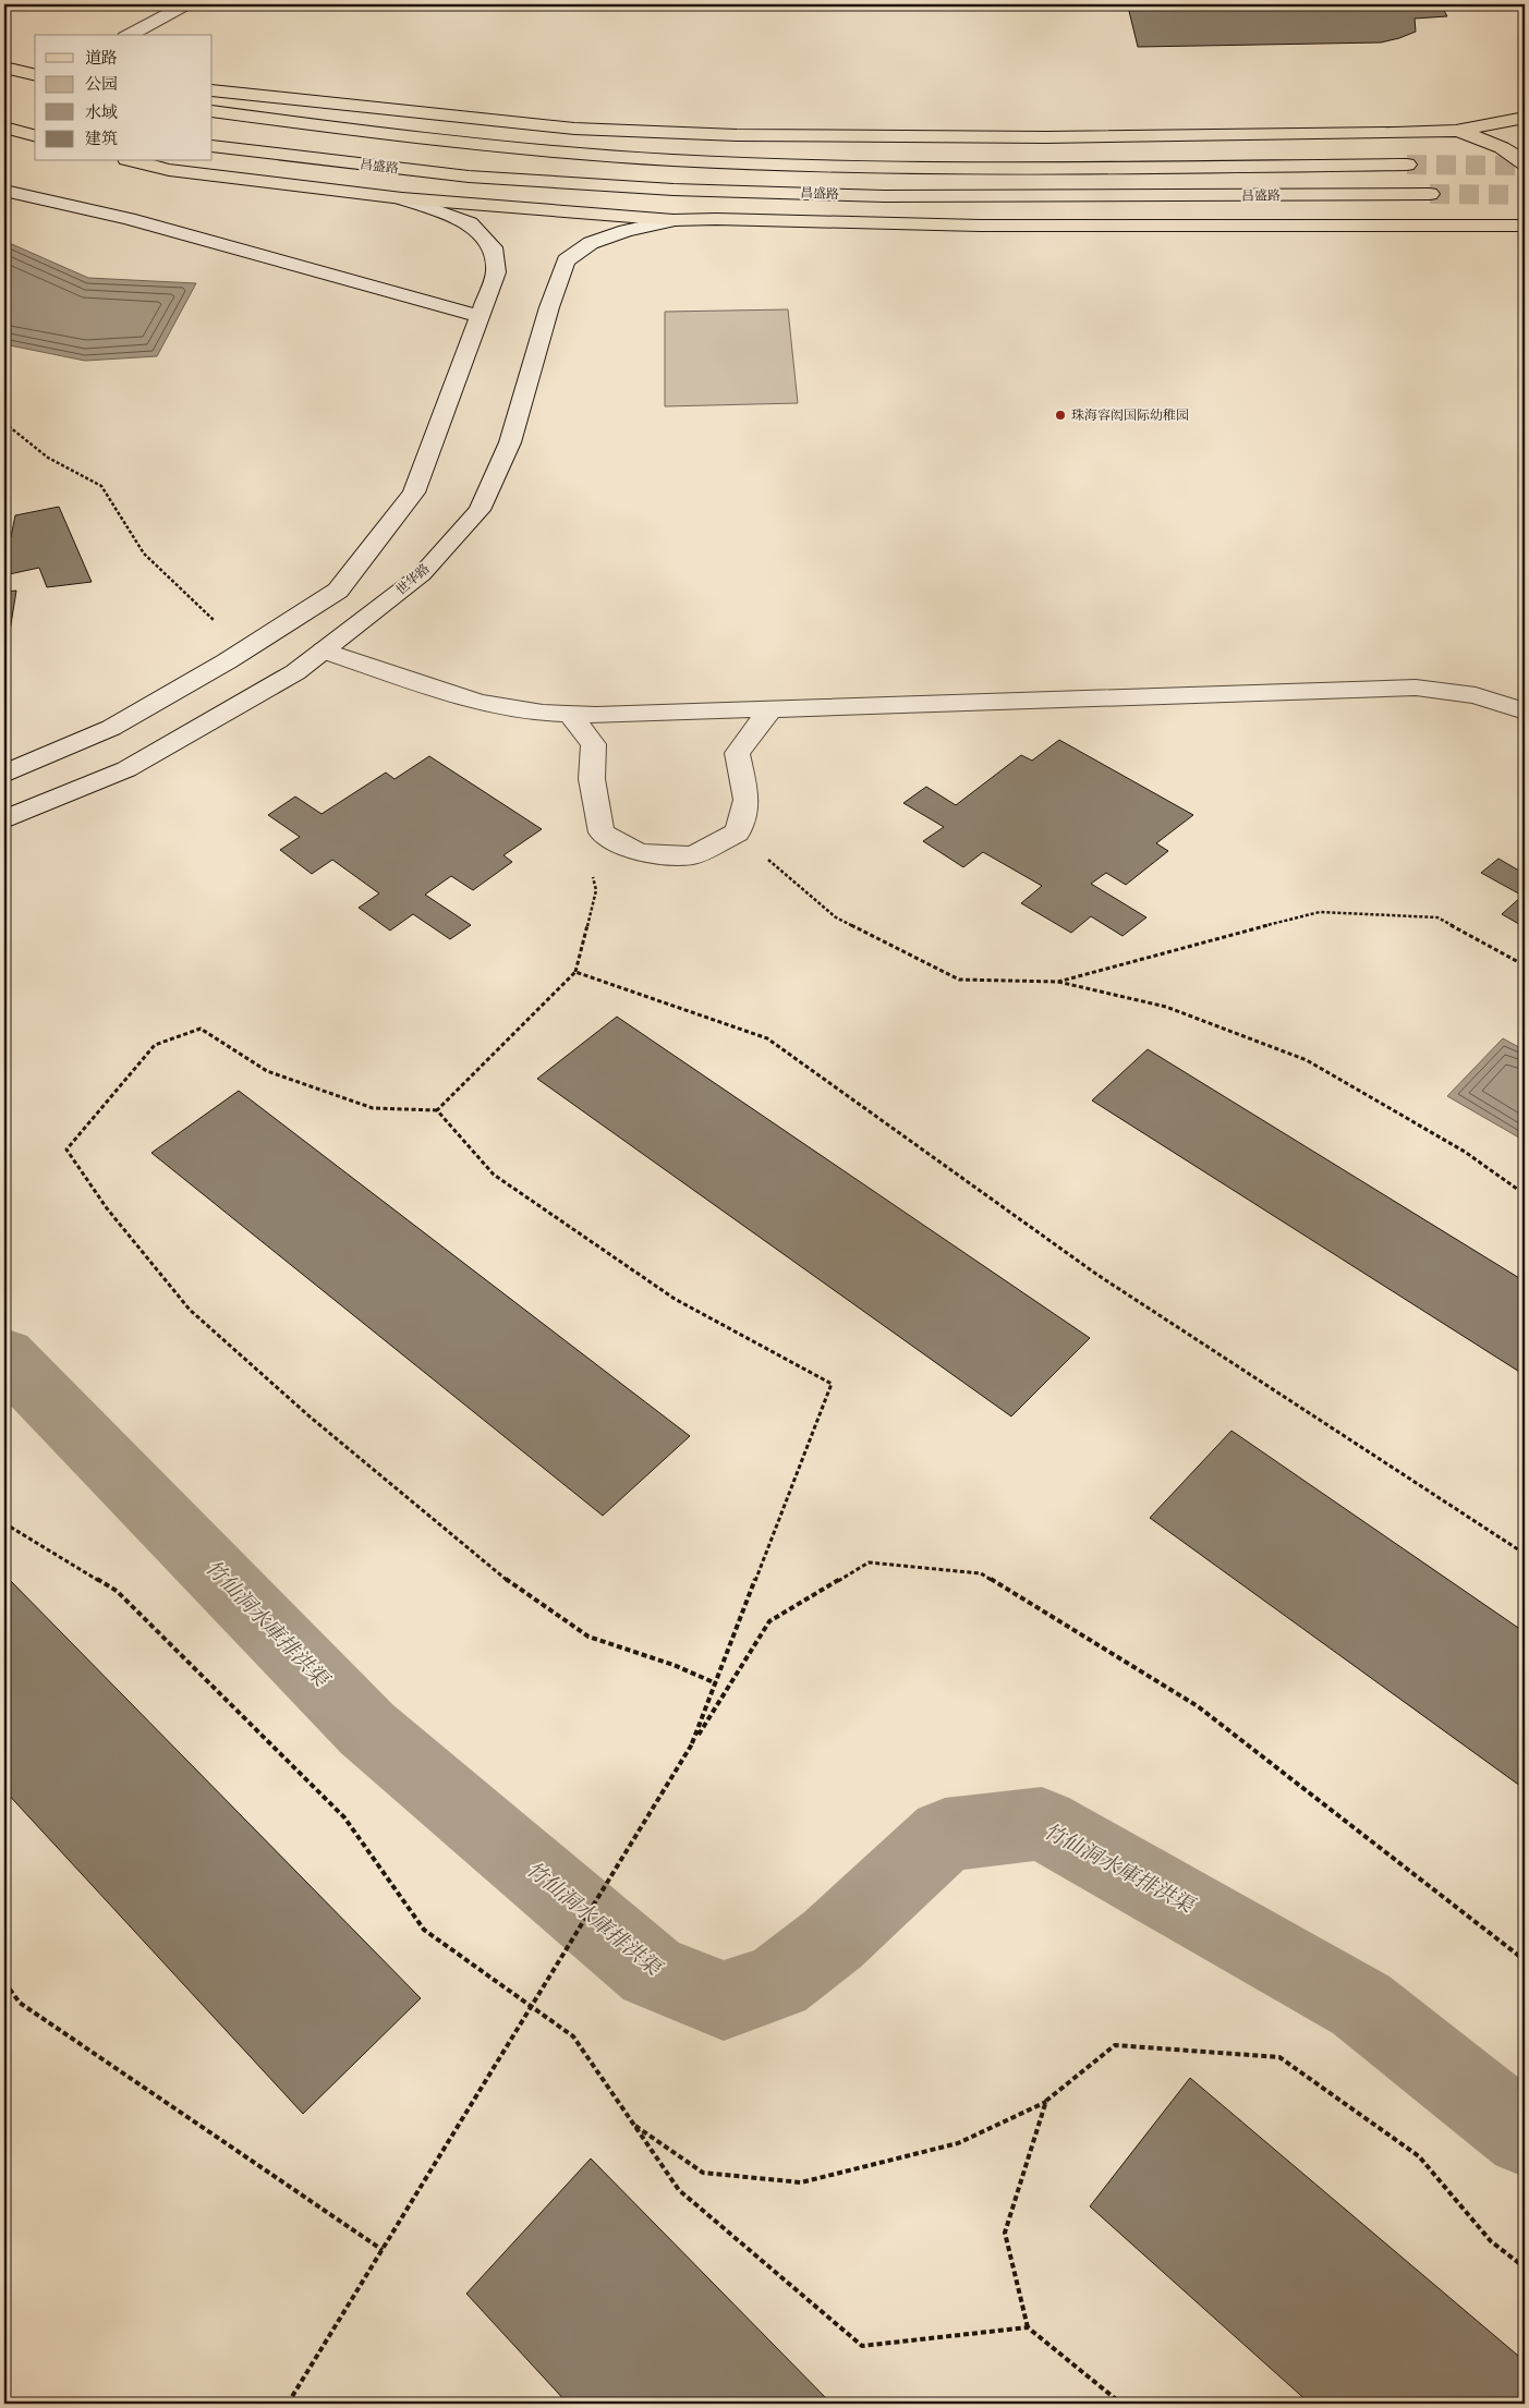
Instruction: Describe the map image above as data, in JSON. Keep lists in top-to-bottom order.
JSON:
{
  "streets": {
    "main road": ["昌盛路"],
    "street": ["世华路"]
  },
  "water": ["竹仙洞水庫排洪渠"],
  "places": ["珠海容闳国际幼稚园"],
  "legend": [
    "道路",
    "公园",
    "水域",
    "建筑"
  ]
}
